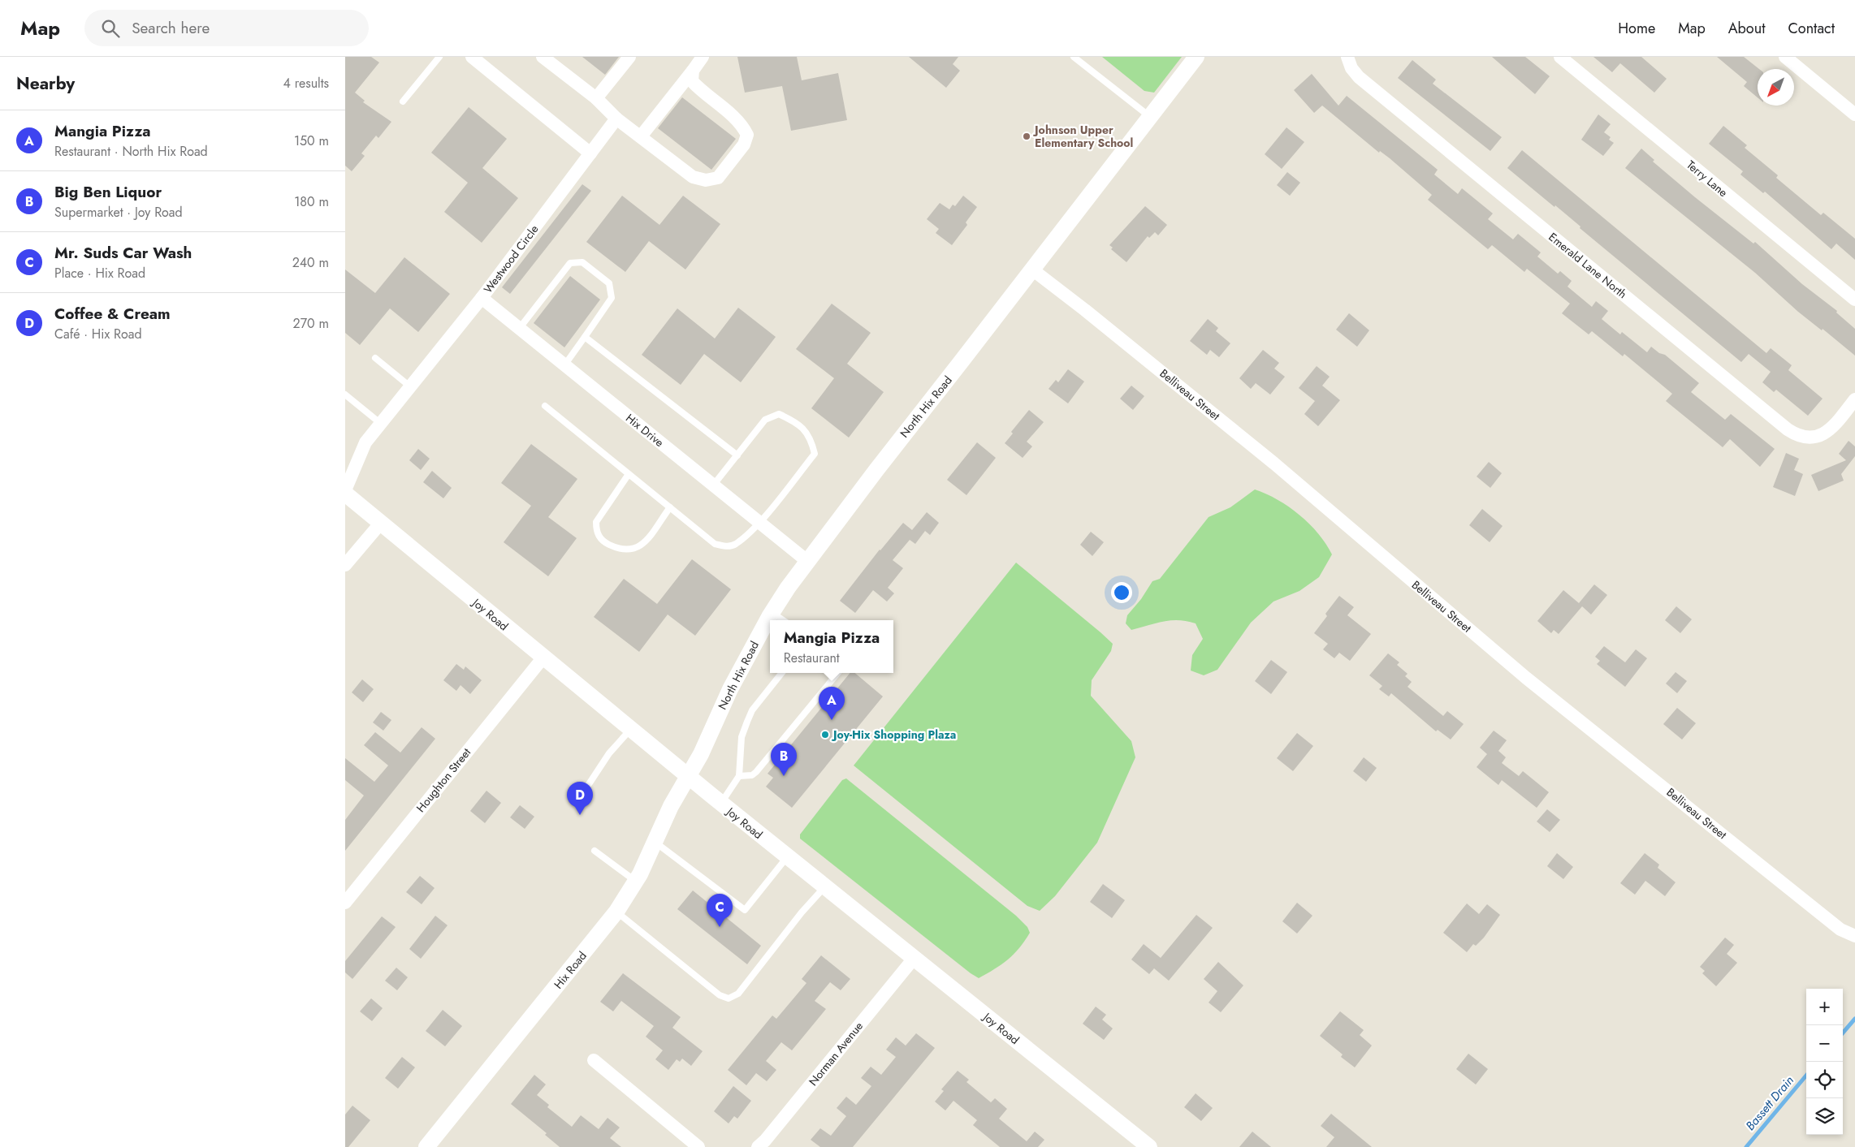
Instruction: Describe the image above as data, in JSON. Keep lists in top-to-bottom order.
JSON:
{
  "streets": {
    "street": [
      "Terry Lane",
      "Westwood Circle",
      "Emerald Lane North",
      "Belliveau Street",
      "North Hix Road",
      "Hix Drive",
      "Joy Road",
      "Houghton Street",
      "Hix Road",
      "Norman Avenue"
    ]
  },
  "crossings": [
    ["Westwood Circle", "Hix Drive"],
    ["Belliveau Street", "North Hix Road"],
    ["North Hix Road", "Hix Drive"],
    ["North Hix Road", "Joy Road"],
    ["North Hix Road", "Hix Road"],
    ["Joy Road", "Houghton Street"],
    ["Joy Road", "Hix Road"],
    ["Joy Road", "Norman Avenue"]
  ],
  "water": ["Bassett Drain"],
  "places": ["Johnson Upper Elementary School", "Joy-Hix Shopping Plaza"],
  "north": "bottom left",
  "page": {
    "header": "Map",
    "search": "Search here",
    "nav": [
      "Home",
      "Map",
      "About",
      "Contact"
    ],
    "heading": ["Nearby", "4 results"],
    "list": [
      {
        "mark": "A",
        "name": "Mangia Pizza",
        "note": "Restaurant · North Hix Road",
        "value": "150 m"
      },
      {
        "mark": "B",
        "name": "Big Ben Liquor",
        "note": "Supermarket · Joy Road",
        "value": "180 m"
      },
      {
        "mark": "C",
        "name": "Mr. Suds Car Wash",
        "note": "Place · Hix Road",
        "value": "240 m"
      },
      {
        "mark": "D",
        "name": "Coffee & Cream",
        "note": "Café · Hix Road",
        "value": "270 m"
      }
    ],
    "popup": ["Mangia Pizza", "Restaurant"],
    "pins": [
      "A",
      "B",
      "D",
      "C"
    ],
    "map_buttons": ["+", "−"]
  }
}
